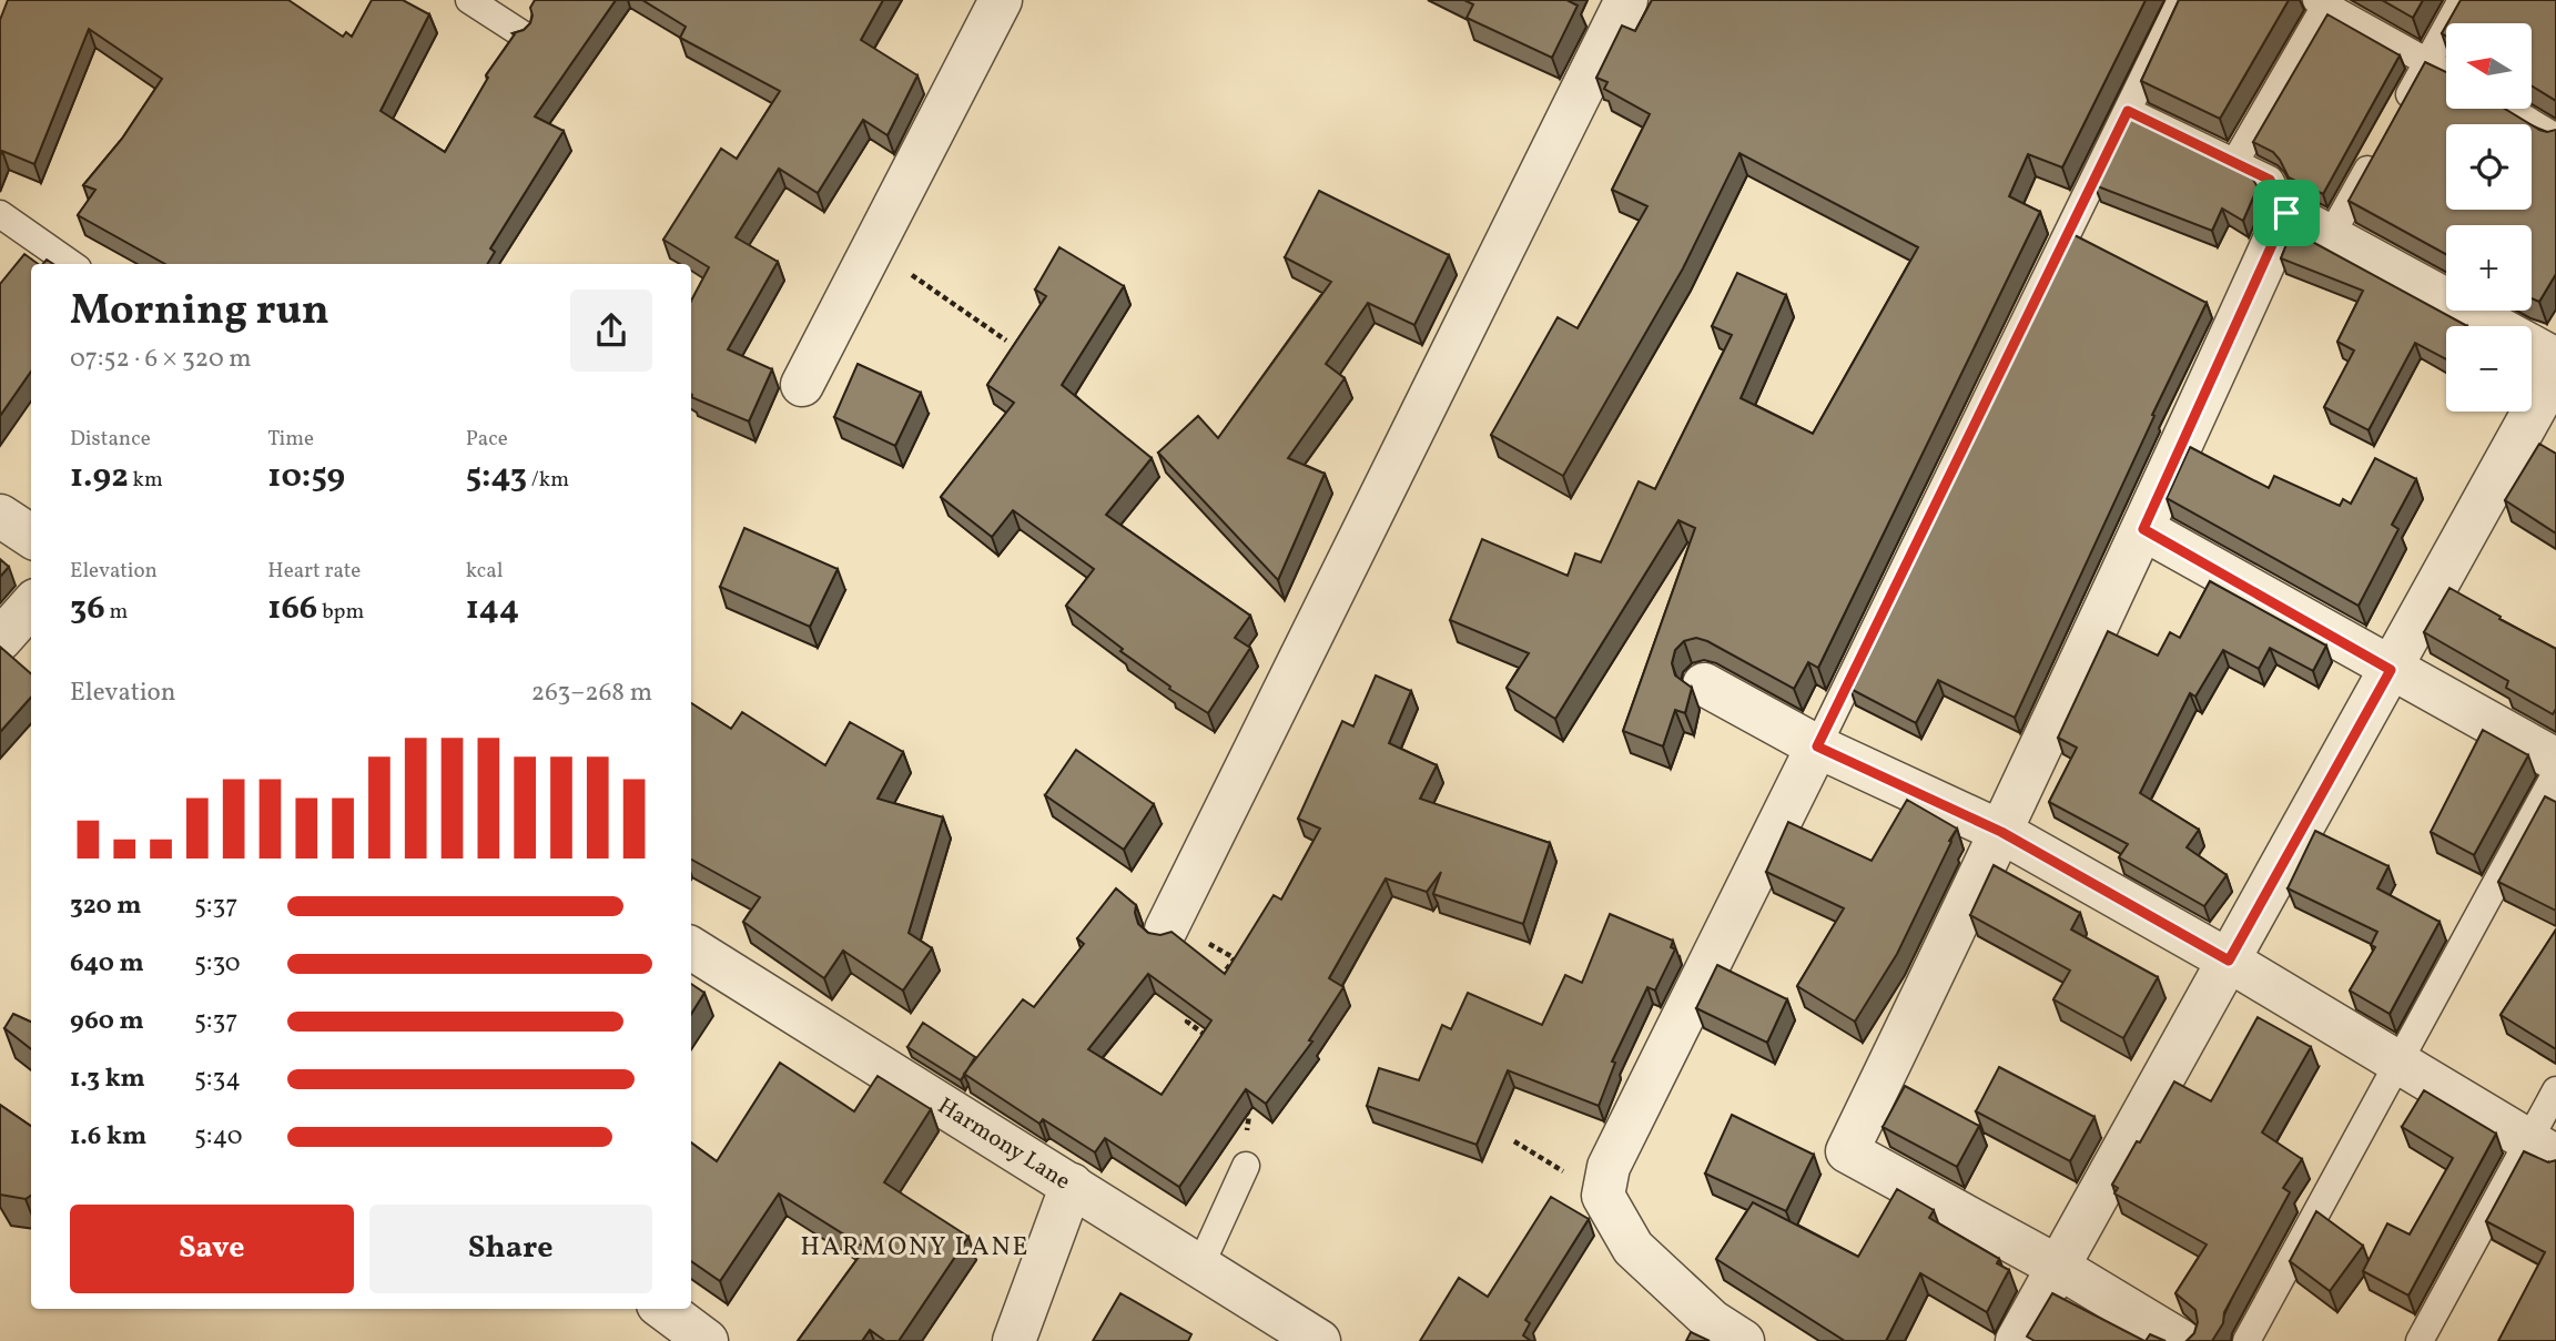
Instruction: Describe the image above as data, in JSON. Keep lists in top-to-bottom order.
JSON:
{
  "streets": {
    "street": ["Harmony Lane"]
  },
  "districts": ["HARMONY LANE"],
  "north": "left",
  "page": {
    "map_buttons": ["+", "−"],
    "heading": ["Morning run", "07:52 · 6 × 320 m"],
    "stats": [
      ["Distance", "1.92 km"],
      ["Time", "10:59"],
      ["Pace", "5:43 /km"],
      ["Elevation", "36 m"],
      ["Heart rate", "166 bpm"],
      ["kcal", "144"]
    ],
    "chart": ["Elevation", "263–268 m"],
    "list": [
      {
        "name": "320 m",
        "note": "5:37"
      },
      {
        "name": "640 m",
        "note": "5:30"
      },
      {
        "name": "960 m",
        "note": "5:37"
      },
      {
        "name": "1.3 km",
        "note": "5:34"
      },
      {
        "name": "1.6 km",
        "note": "5:40"
      }
    ],
    "buttons": ["Save", "Share"]
  }
}
